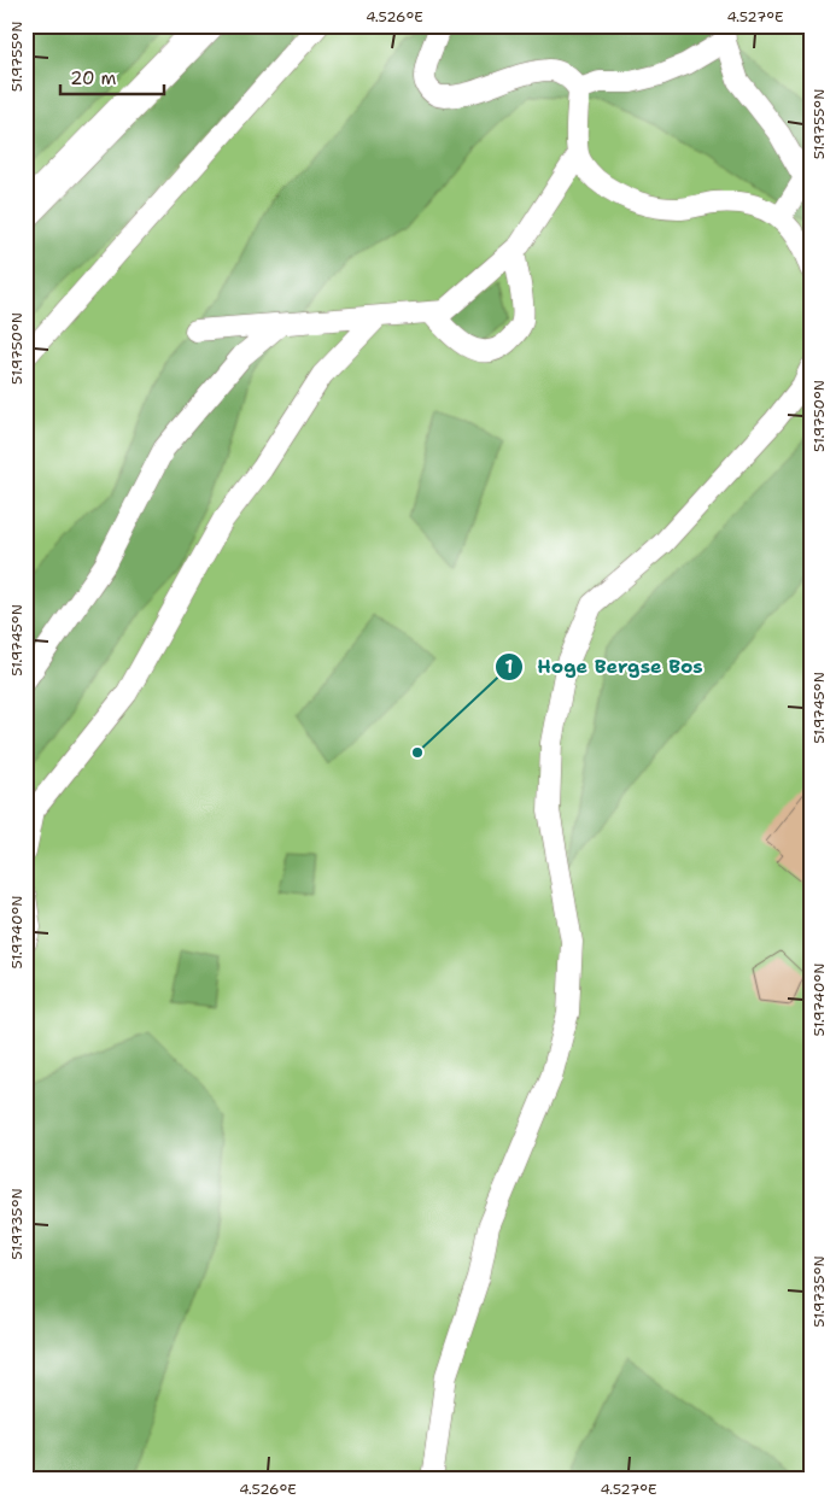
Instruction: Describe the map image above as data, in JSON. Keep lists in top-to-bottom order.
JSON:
{
  "places": ["Hoge Bergse Bos"],
  "scale_bar": "20 m",
  "coordinates": [
    "4.526°E",
    "4.527°E",
    "51.9755°N",
    "51.9750°N",
    "51.9745°N",
    "51.9740°N",
    "51.9735°N"
  ]
}
